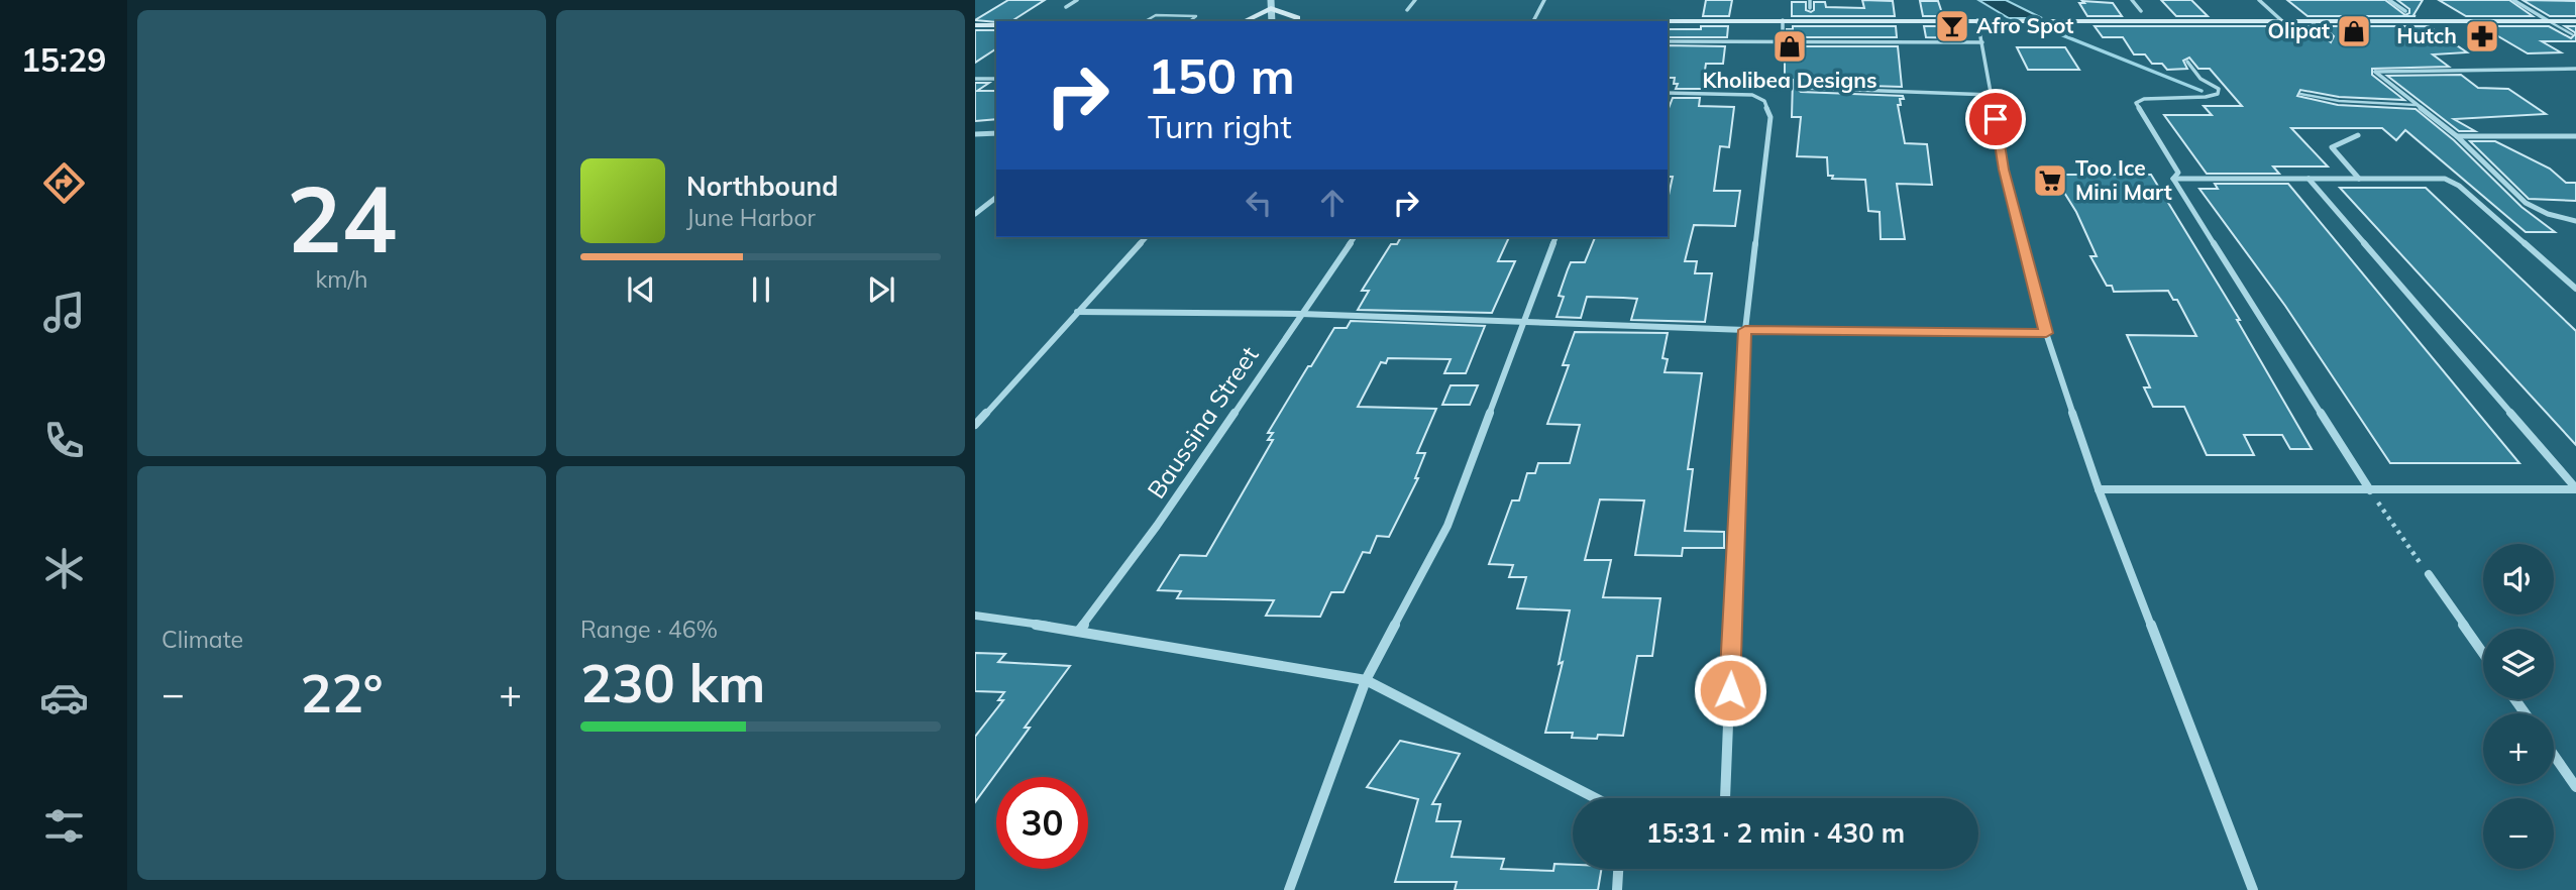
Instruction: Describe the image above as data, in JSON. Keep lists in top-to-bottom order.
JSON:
{
  "streets": {
    "street": ["Baussina Street"]
  },
  "places": {
    "bar": ["Afro Spot"],
    "shop": ["Olipat", "Kholibea Designs"],
    "pharmacy": ["Hutch"],
    "supermarket": ["Too Ice Mini Mart"]
  },
  "page": {
    "tabs": "15:29",
    "tile": [
      ["24", "km/h"],
      "Climate",
      ["Range · 46%", "230 km"]
    ],
    "turn": ["150 m", "Turn right"],
    "song": ["Northbound", "June Harbor"],
    "map_buttons": ["+", "−"],
    "heat": ["−", "22°", "+"],
    "limit": "30",
    "trip": "15:31 · 2 min · 430 m"
  }
}
